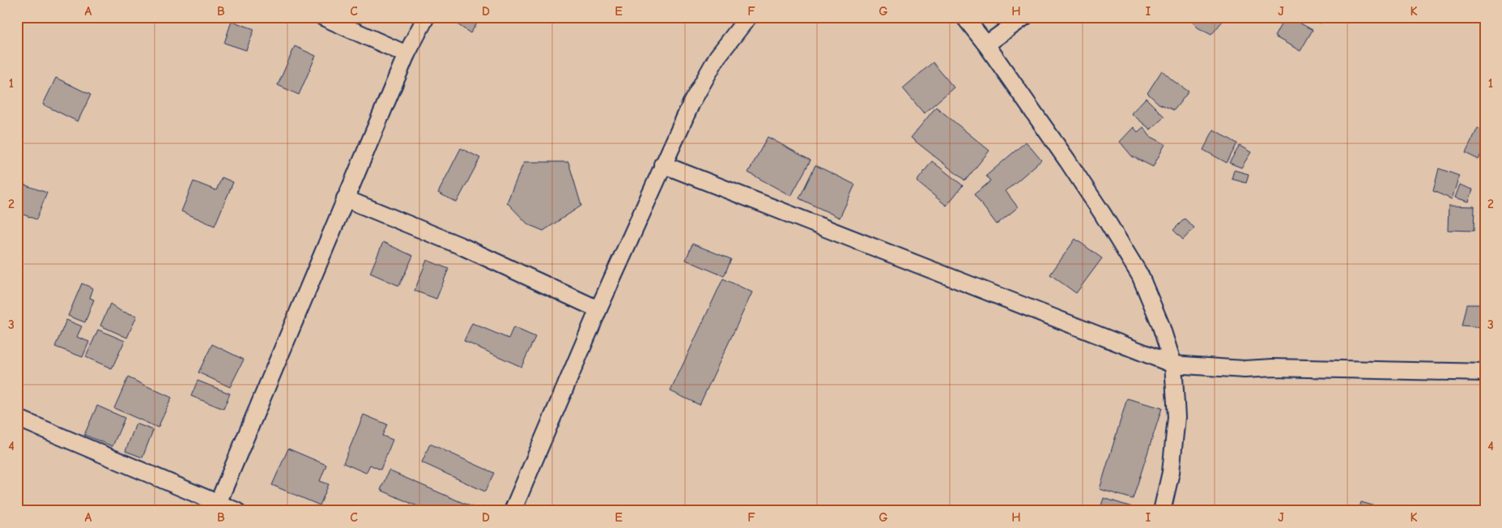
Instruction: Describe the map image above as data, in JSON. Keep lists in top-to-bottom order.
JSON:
{
  "grid": {
    "columns": [
      "A",
      "B",
      "C",
      "D",
      "E",
      "F",
      "G",
      "H",
      "I",
      "J",
      "K"
    ],
    "rows": [
      "1",
      "2",
      "3",
      "4"
    ]
  }
}
